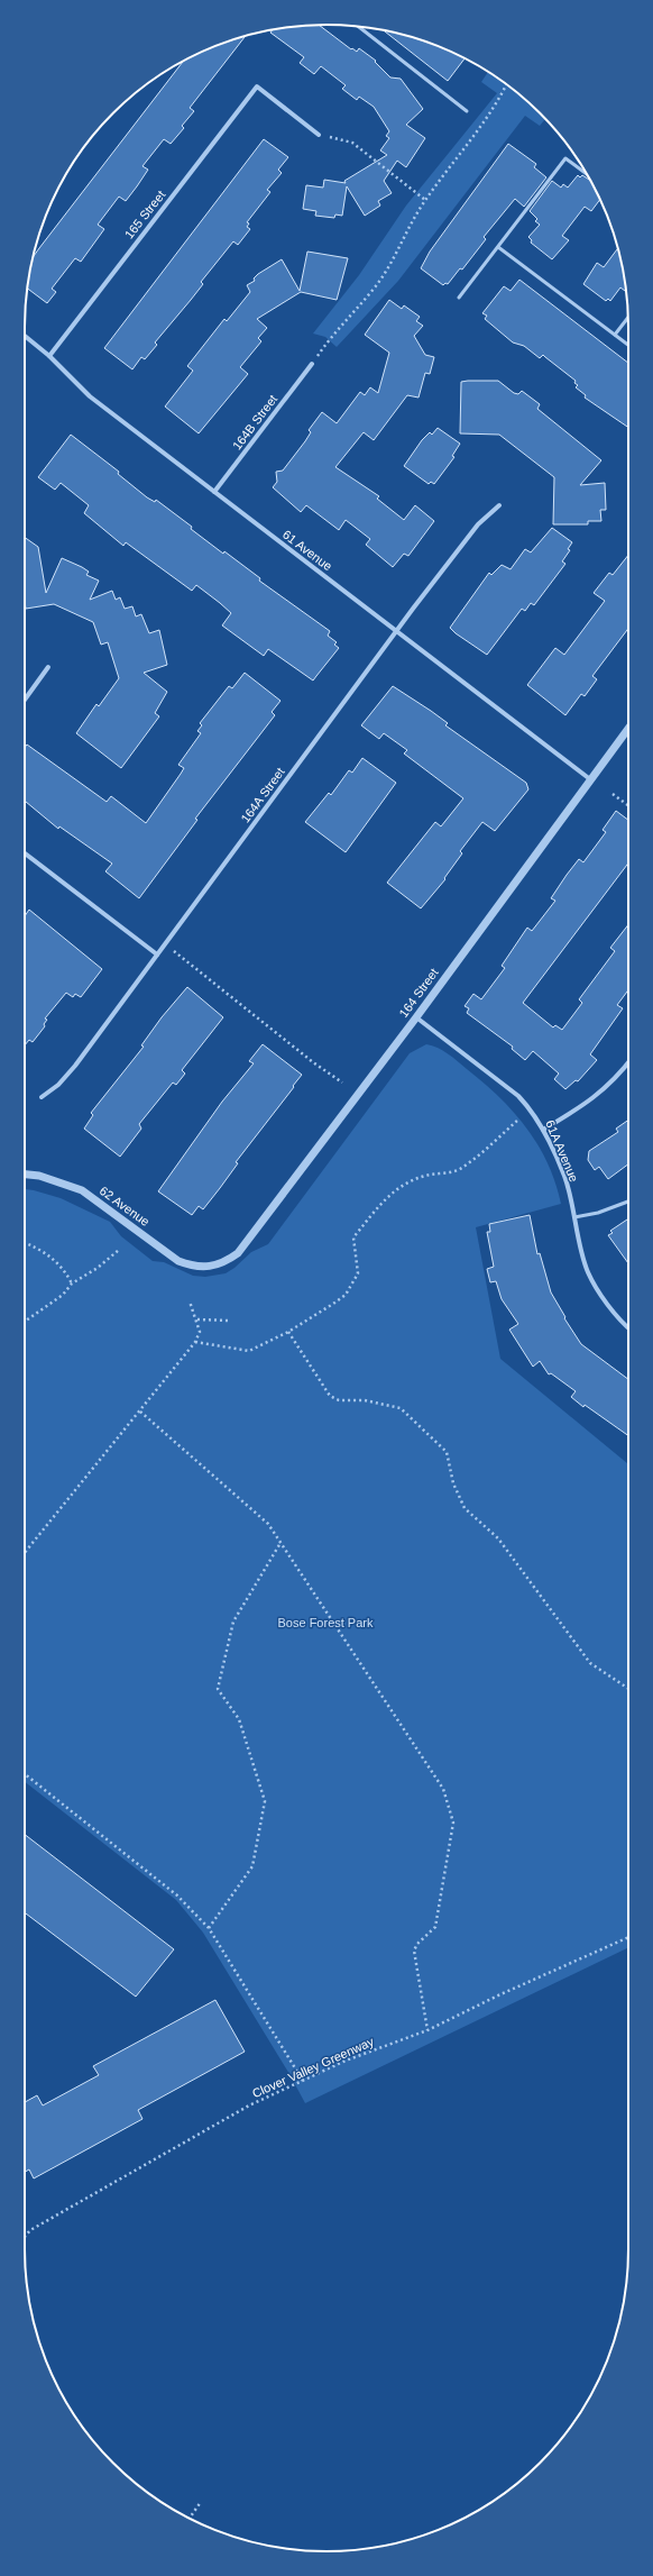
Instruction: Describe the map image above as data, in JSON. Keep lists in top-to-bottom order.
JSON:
{
  "streets": {
    "street": [
      "165 Street",
      "164B Street",
      "61 Avenue",
      "164A Street",
      "164 Street",
      "61A Avenue",
      "62 Avenue"
    ],
    "path": ["Clover Valley Greenway"]
  },
  "crossings": [
    ["165 Street", "61 Avenue"],
    ["164B Street", "61 Avenue"],
    ["61 Avenue", "164A Street"],
    ["61 Avenue", "164 Street"],
    ["164 Street", "61A Avenue"],
    ["164 Street", "62 Avenue"]
  ],
  "parks": ["Bose Forest Park"]
}
